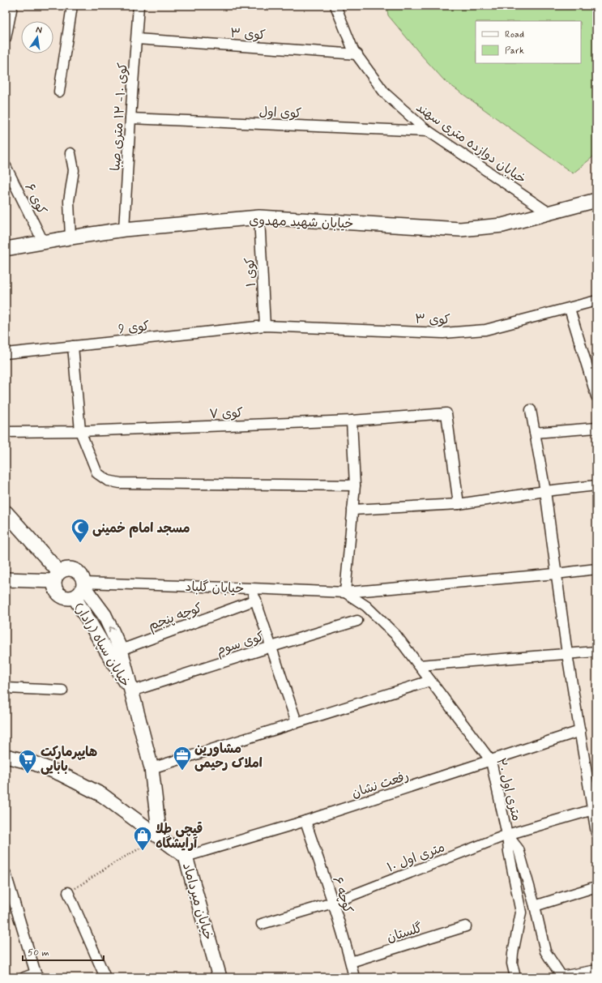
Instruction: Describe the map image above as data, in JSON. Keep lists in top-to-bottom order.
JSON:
{
  "streets": {
    "street": [
      "کوی ۳",
      "کوی اول",
      "کوی ۱۰- ۱۲ متری صبا",
      "خیابان دوازده متری سهند",
      "کوی ۶",
      "خیابان شهید مهدوی",
      "کوی ۱",
      "کوی 9",
      "کوی ۷",
      "خیابان گلباد",
      "کوچه پنجم",
      "کوی سوم",
      "خیابان سپاه (رادار)",
      "رفعت نشان",
      "۲۰ متری اول",
      "۱۰ متری اول",
      "کوچه ۶",
      "خیابان میرداماد",
      "گلستان"
    ]
  },
  "crossings": [
    ["کوی ۳", "کوی ۱۰- ۱۲ متری صبا"],
    ["کوی ۳", "خیابان دوازده متری سهند"],
    ["کوی ۳", "کوی ۱"],
    ["کوی ۳", "کوی 9"],
    ["کوی اول", "کوی ۱۰- ۱۲ متری صبا"],
    ["کوی اول", "خیابان دوازده متری سهند"],
    ["کوی ۱۰- ۱۲ متری صبا", "خیابان شهید مهدوی"],
    ["خیابان دوازده متری سهند", "خیابان شهید مهدوی"],
    ["کوی ۶", "خیابان شهید مهدوی"],
    ["خیابان شهید مهدوی", "کوی ۱"],
    ["کوی ۱", "کوی 9"],
    ["خیابان گلباد", "خیابان سپاه (رادار)"],
    ["خیابان گلباد", "۲۰ متری اول"],
    ["کوچه پنجم", "خیابان سپاه (رادار)"],
    ["کوی سوم", "خیابان سپاه (رادار)"],
    ["خیابان سپاه (رادار)", "خیابان میرداماد"],
    ["رفعت نشان", "۲۰ متری اول"],
    ["رفعت نشان", "کوچه ۶"],
    ["رفعت نشان", "خیابان میرداماد"],
    ["۲۰ متری اول", "۱۰ متری اول"],
    ["۱۰ متری اول", "کوچه ۶"],
    ["کوچه ۶", "گلستان"]
  ],
  "places": {
    "mosque": ["مسجد امام خمینی"],
    "office": ["مشاورین املاک رحیمی"],
    "supermarket": ["هایپرمارکت بابایی"],
    "shop": ["قیچی طلا آرایشگاه"]
  },
  "legend": ["Road", "Park"],
  "scale_bar": "50 m",
  "north": "top"
}
